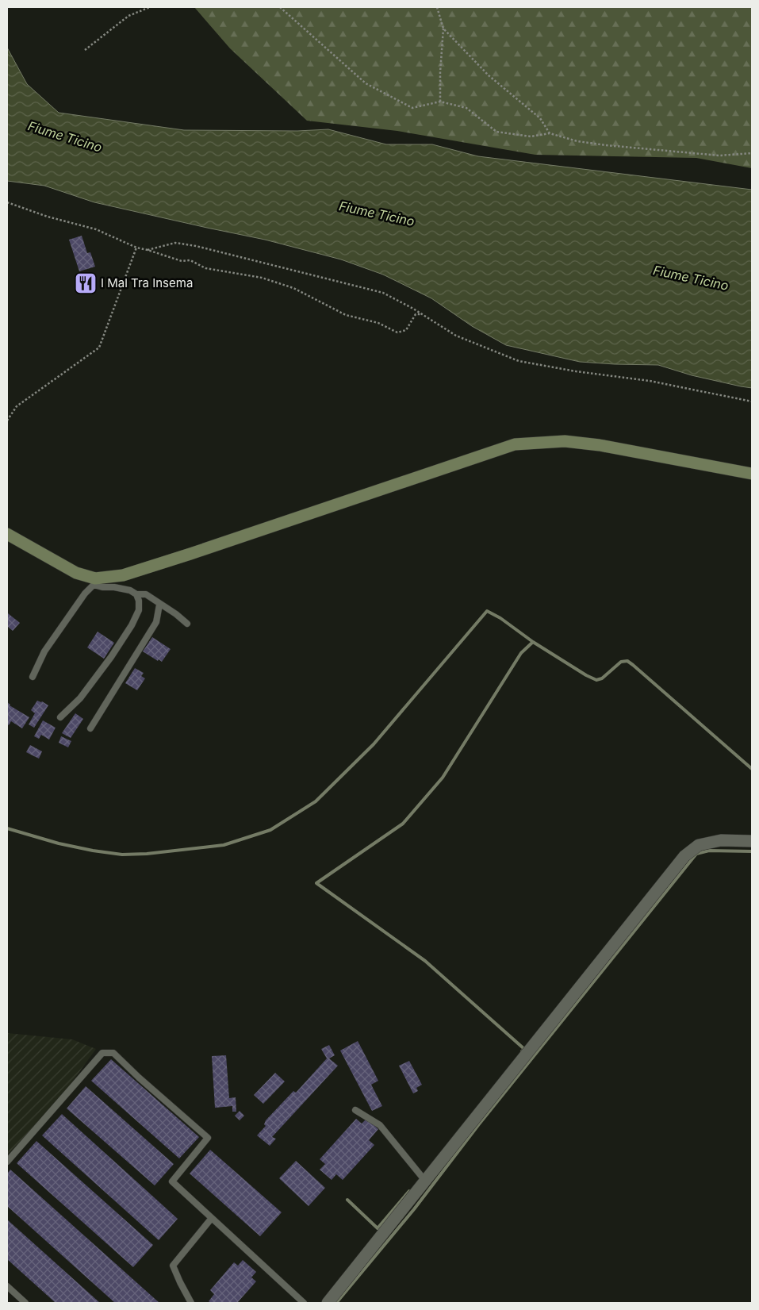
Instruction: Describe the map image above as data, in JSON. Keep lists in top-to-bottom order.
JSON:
{
  "water": ["Fiume Ticino"],
  "places": {
    "restaurant": ["I Mal Tra Insema"]
  }
}
